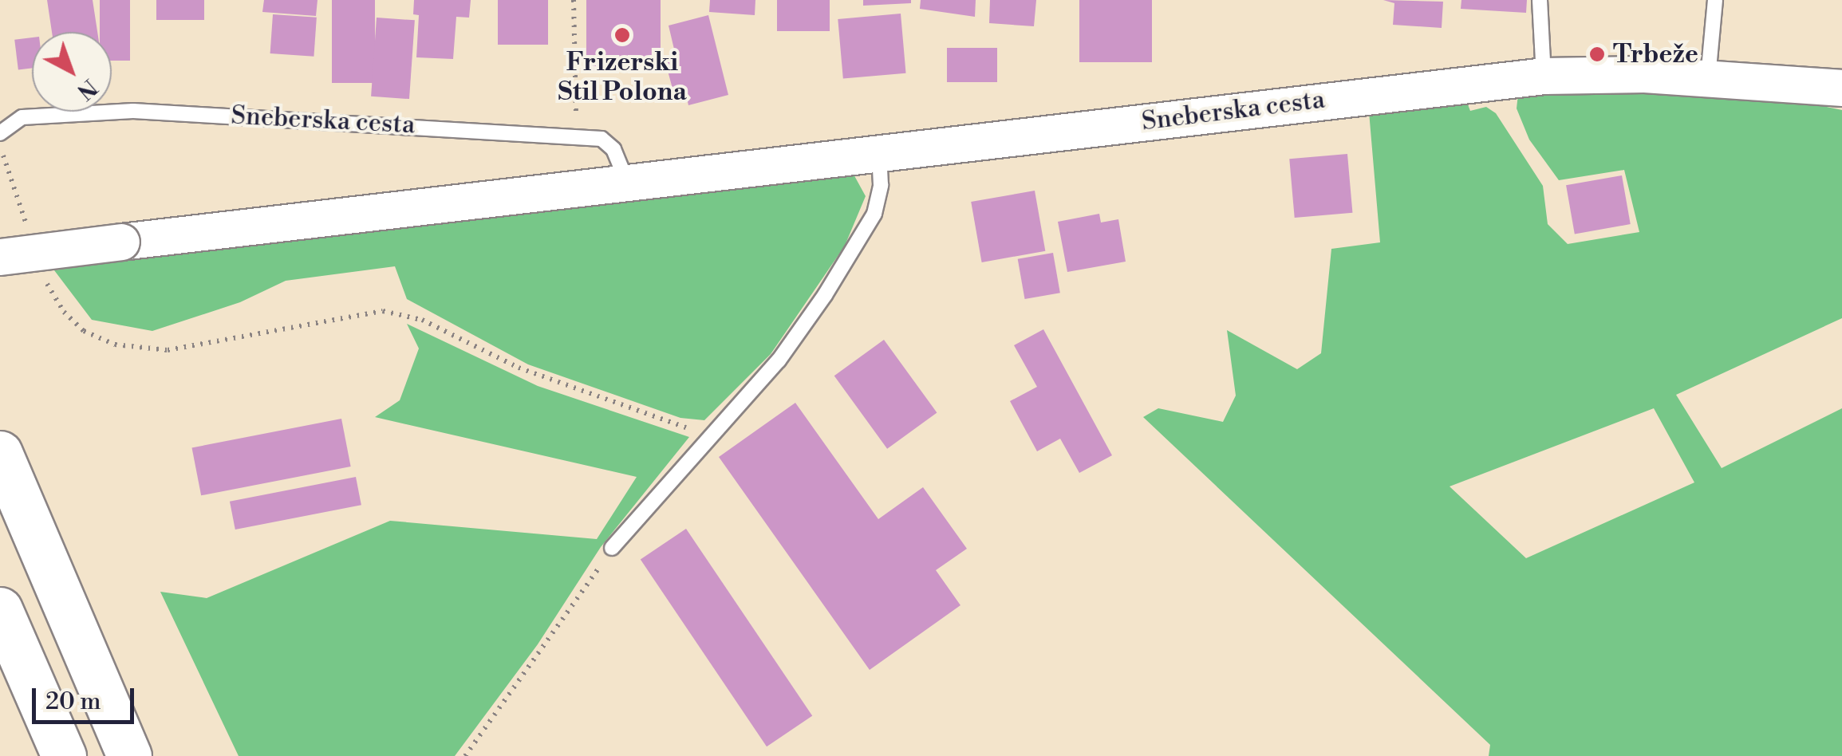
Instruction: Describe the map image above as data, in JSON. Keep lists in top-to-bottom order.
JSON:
{
  "streets": {
    "street": ["Sneberska cesta"]
  },
  "places": ["Frizerski Stil Polona", "Trbeže"],
  "scale_bar": "20 m",
  "north": "bottom right"
}
